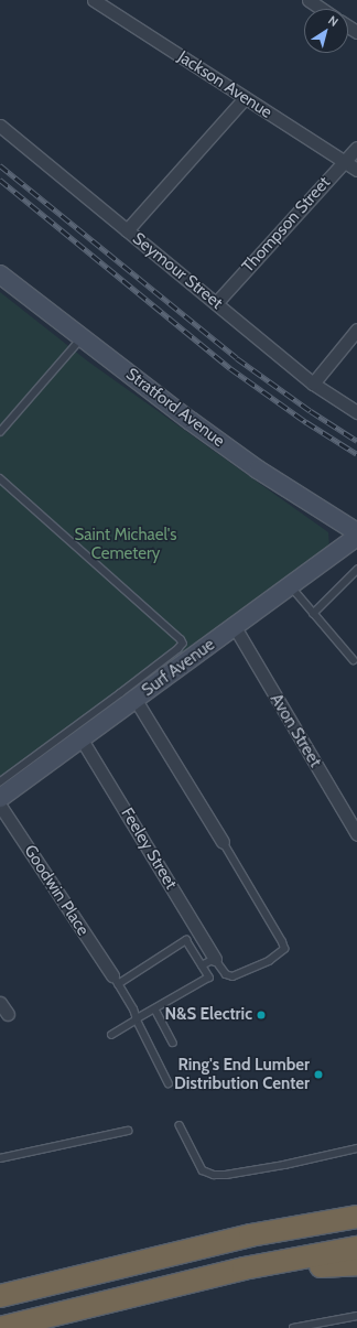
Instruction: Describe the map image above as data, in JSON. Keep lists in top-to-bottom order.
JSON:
{
  "streets": {
    "street": [
      "Jackson Avenue",
      "Thompson Street",
      "Seymour Street",
      "Stratford Avenue",
      "Surf Avenue",
      "Avon Street",
      "Feeley Street",
      "Goodwin Place"
    ]
  },
  "crossings": [
    ["Jackson Avenue", "Thompson Street"],
    ["Thompson Street", "Seymour Street"],
    ["Surf Avenue", "Avon Street"],
    ["Surf Avenue", "Feeley Street"]
  ],
  "parks": ["Saint Michael's Cemetery"],
  "places": ["N&S Electric", "Ring's End Lumber Distribution Center"],
  "north": "top right"
}
